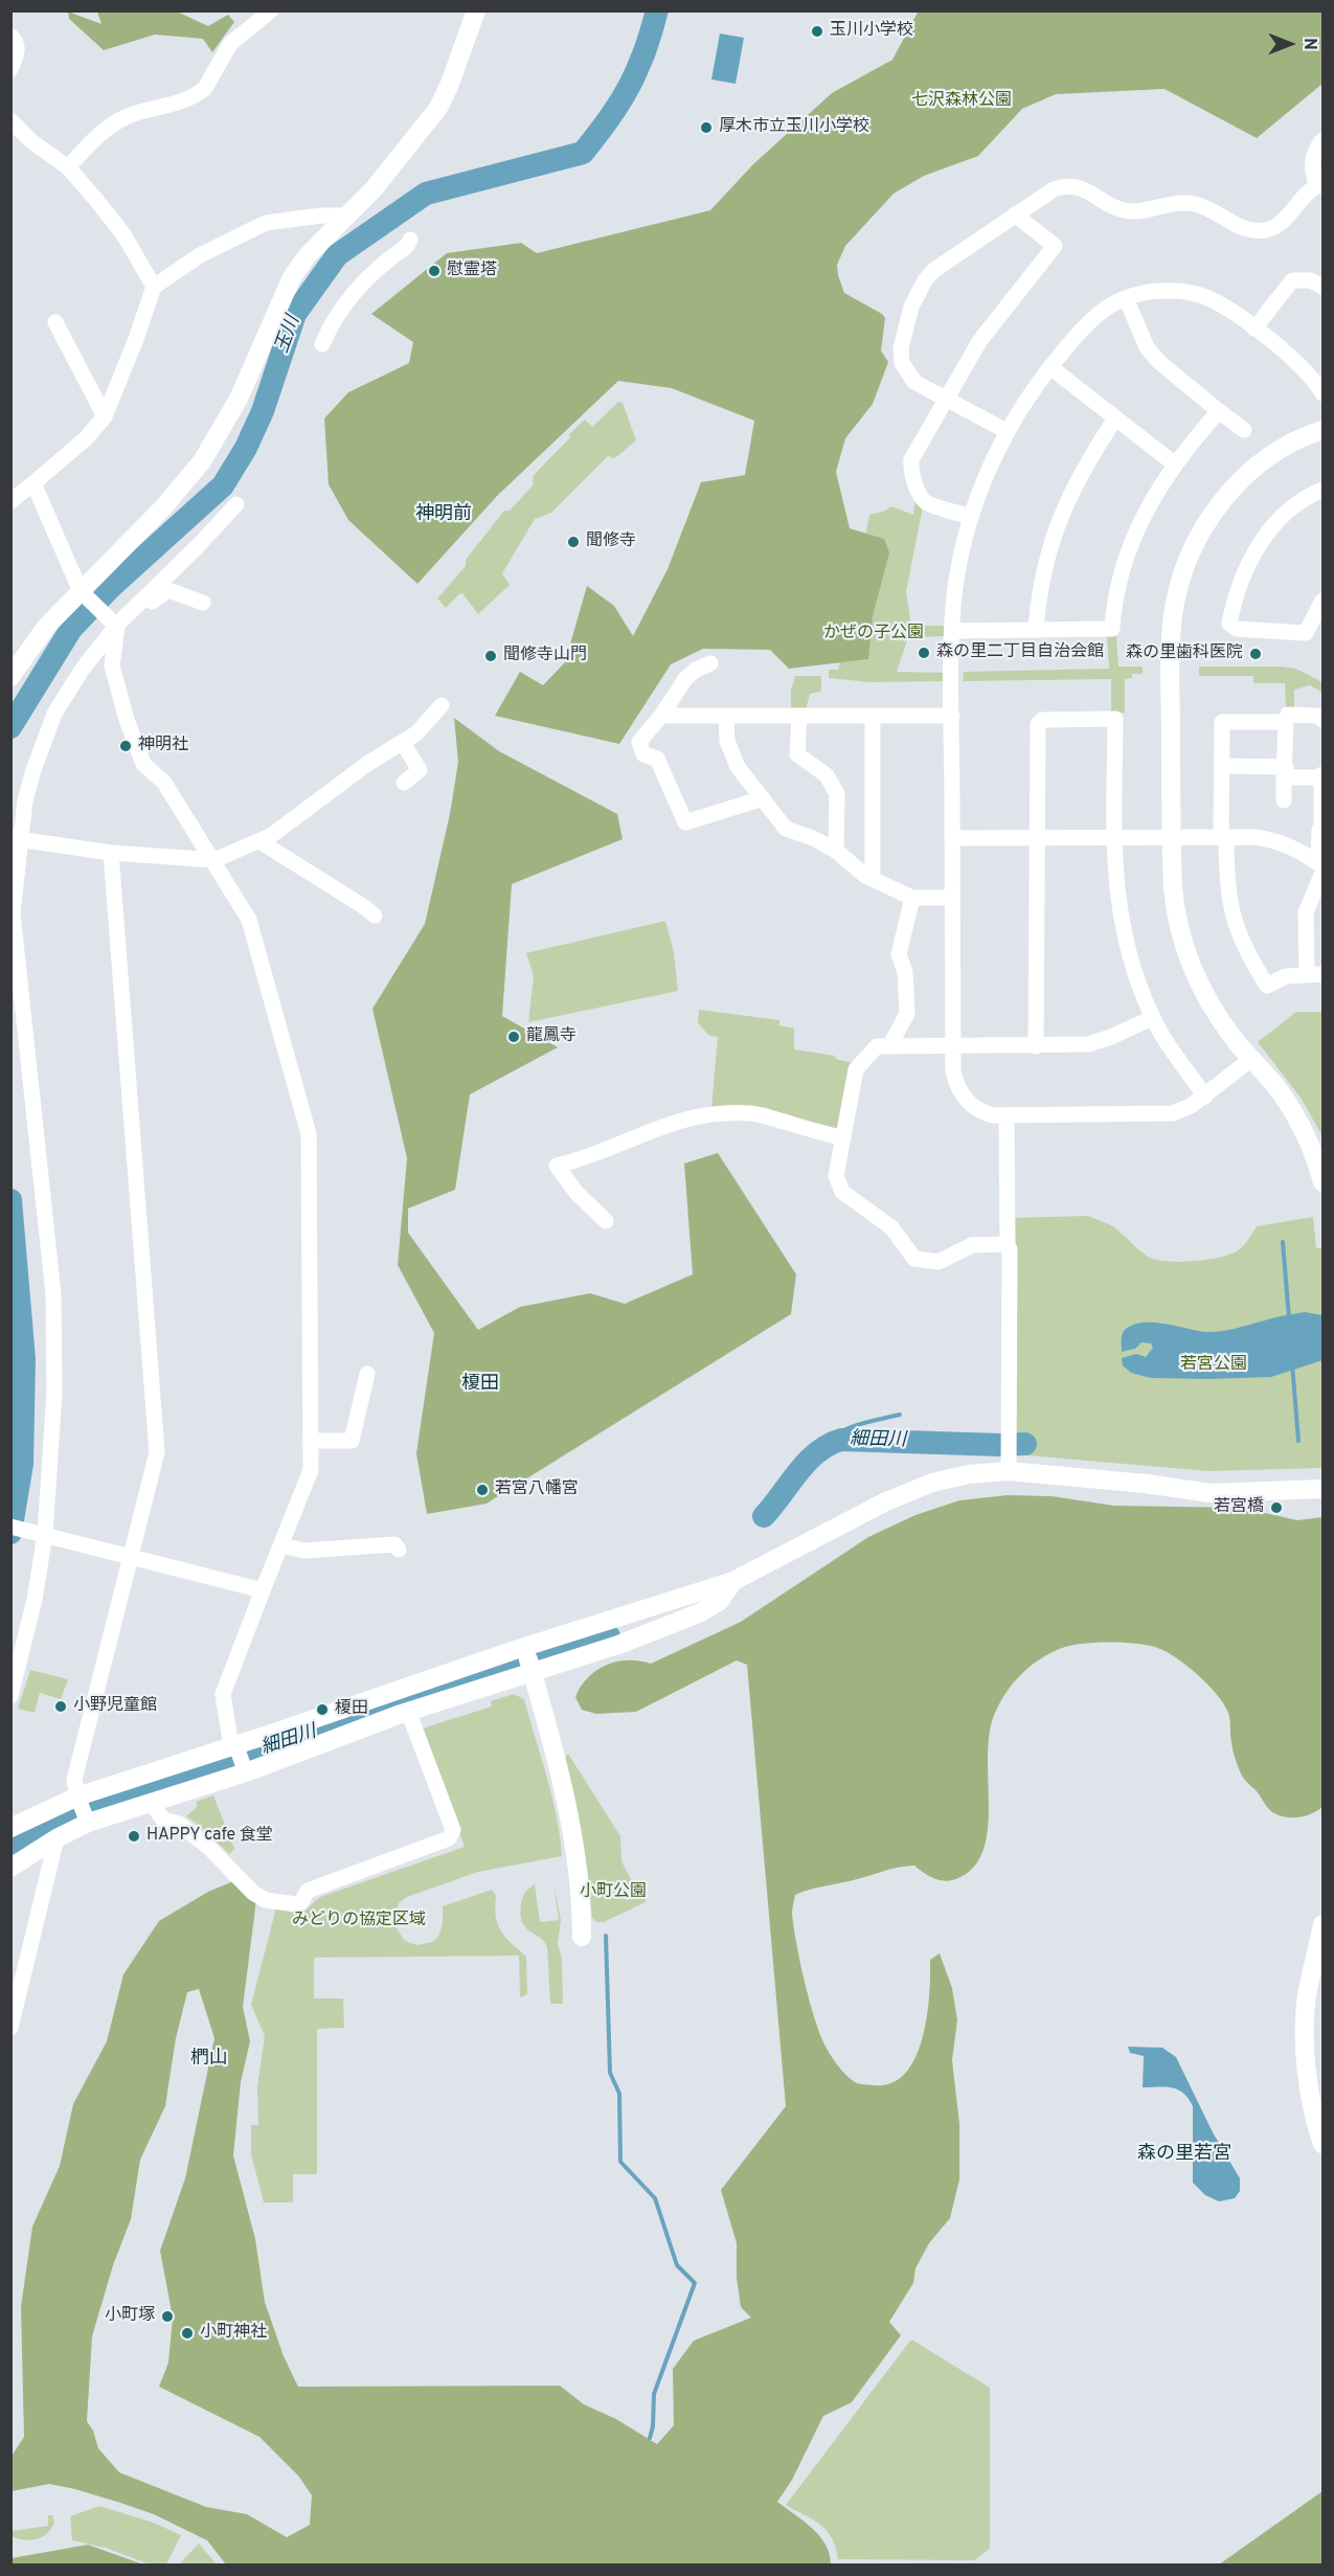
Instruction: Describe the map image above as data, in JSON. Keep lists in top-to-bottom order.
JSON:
{
  "districts": [
    "神明前",
    "榎田",
    "椚山",
    "森の里若宮"
  ],
  "water": ["玉川", "細田川"],
  "parks": [
    "七沢森林公園",
    "かぜの子公園",
    "若宮公園",
    "小町公園",
    "みどりの協定区域"
  ],
  "places": [
    "玉川小学校",
    "厚木市立玉川小学校",
    "慰霊塔",
    "聞修寺",
    "森の里二丁目自治会館",
    "森の里歯科医院",
    "聞修寺山門",
    "神明社",
    "龍鳳寺",
    "若宮八幡宮",
    "若宮橋",
    "小野児童館",
    "榎田",
    "HAPPY cafe 食堂",
    "小町塚",
    "小町神社"
  ],
  "north": "right"
}
